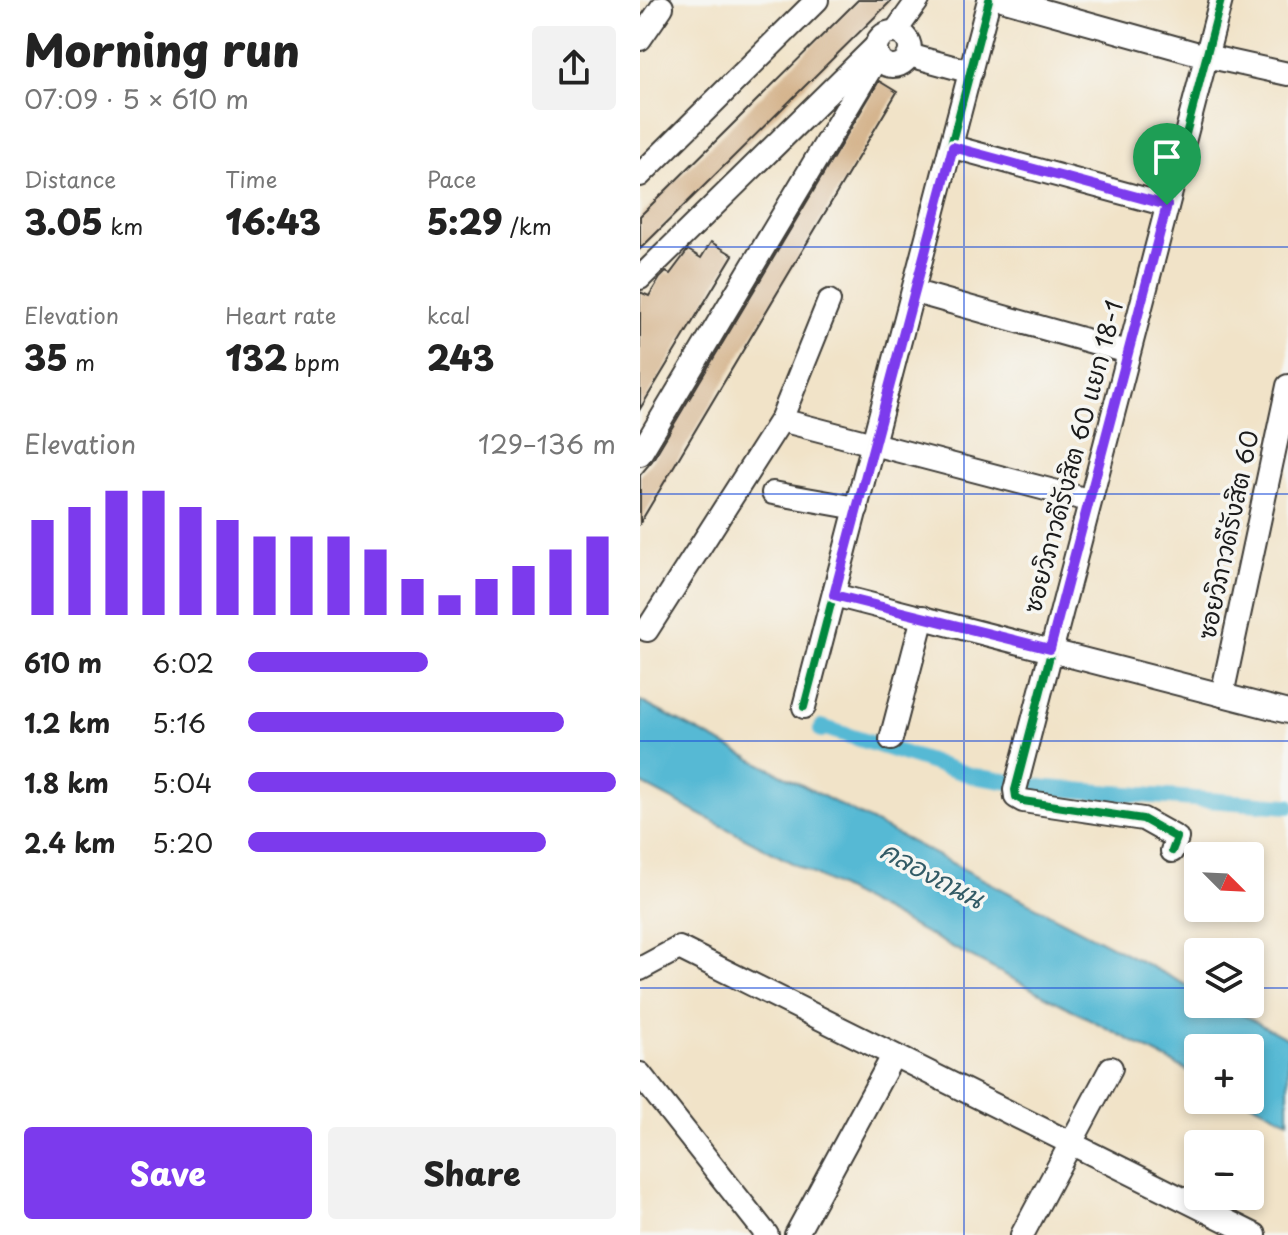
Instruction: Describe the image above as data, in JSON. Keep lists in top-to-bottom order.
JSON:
{
  "streets": {
    "street": ["ซอยวิภาวดีรังสิต 60 แยก 18-1", "ซอยวิภาวดีรังสิต 60"]
  },
  "water": ["คลองถนน"],
  "north": "bottom right",
  "page": {
    "heading": ["Morning run", "07:09 · 5 × 610 m"],
    "stats": [
      ["Distance", "3.05 km"],
      ["Time", "16:43"],
      ["Pace", "5:29 /km"],
      ["Elevation", "35 m"],
      ["Heart rate", "132 bpm"],
      ["kcal", "243"]
    ],
    "chart": ["Elevation", "129–136 m"],
    "list": [
      {
        "name": "610 m",
        "note": "6:02"
      },
      {
        "name": "1.2 km",
        "note": "5:16"
      },
      {
        "name": "1.8 km",
        "note": "5:04"
      },
      {
        "name": "2.4 km",
        "note": "5:20"
      }
    ],
    "map_buttons": ["+", "−"],
    "buttons": ["Save", "Share"]
  }
}
